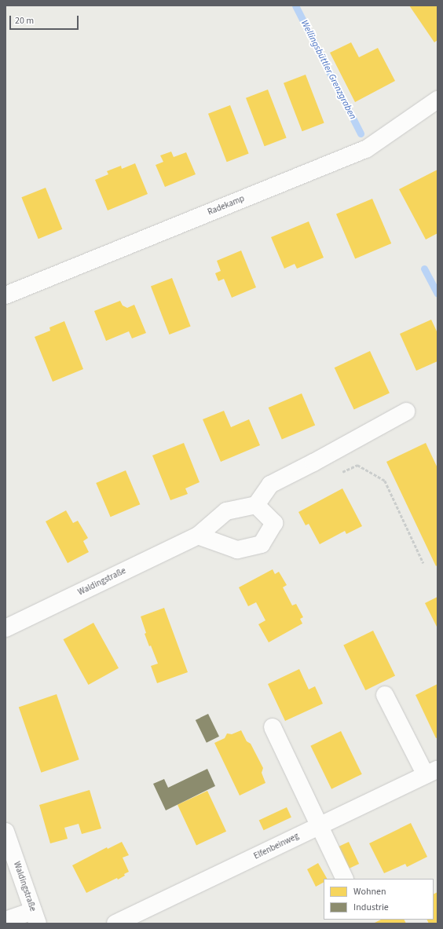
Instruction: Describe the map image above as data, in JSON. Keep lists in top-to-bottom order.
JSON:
{
  "streets": {
    "street": ["Radekamp", "Waldingstraße", "Elfenbeinweg"]
  },
  "water": ["Wellingsbüttler Grenzgraben"],
  "legend": ["Wohnen", "Industrie"],
  "scale_bar": "20 m"
}
